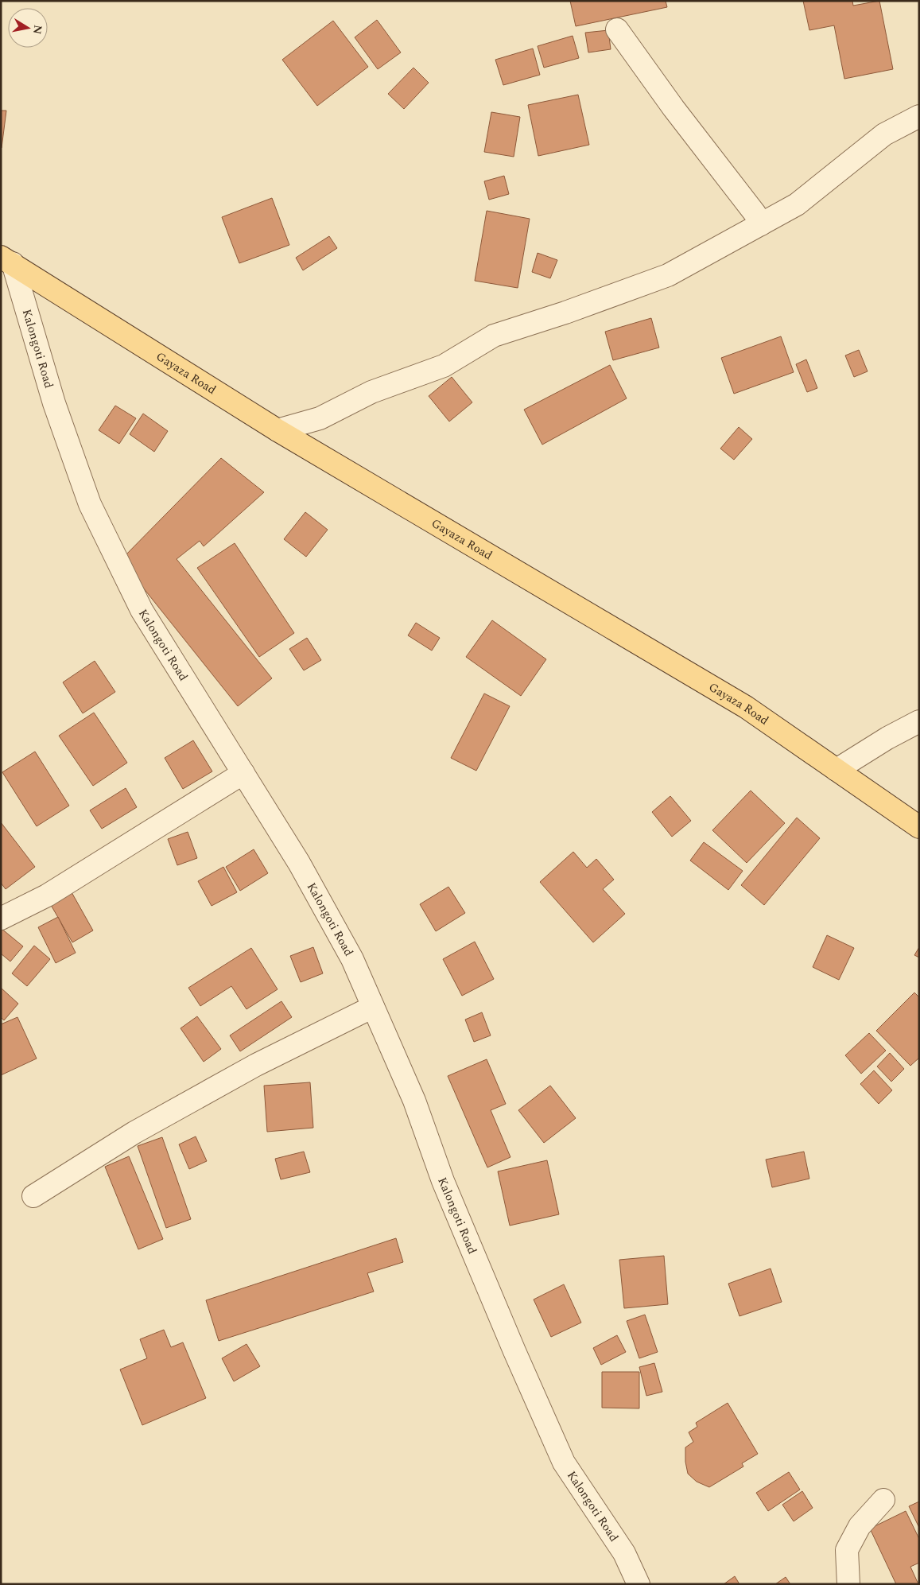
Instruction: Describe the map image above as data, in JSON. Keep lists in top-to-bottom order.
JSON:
{
  "streets": {
    "main road": ["Gayaza Road"],
    "street": ["Kalongoti Road"]
  },
  "crossings": [
    ["Kalongoti Road", "Gayaza Road"]
  ],
  "north": "right"
}
